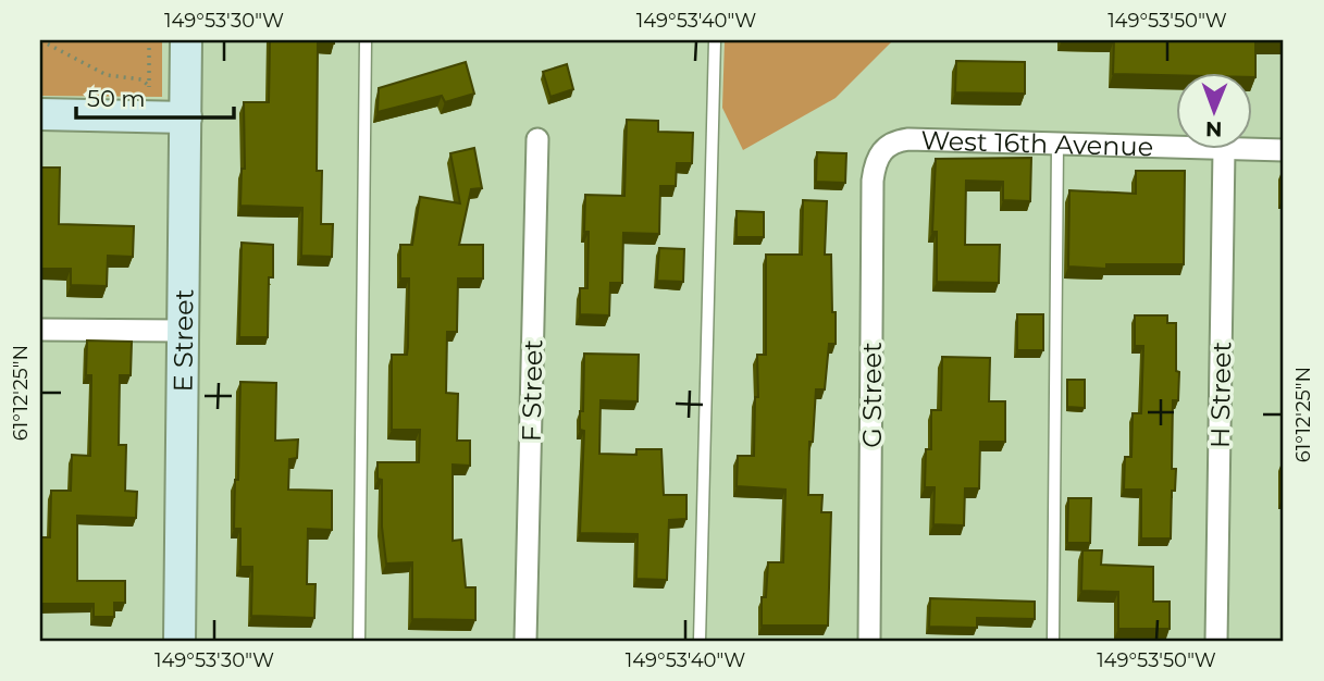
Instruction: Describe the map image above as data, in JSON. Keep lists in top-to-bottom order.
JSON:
{
  "streets": {
    "main road": ["E Street"],
    "street": [
      "West 16th Avenue",
      "F Street",
      "G Street",
      "H Street"
    ]
  },
  "crossings": [
    ["West 16th Avenue", "G Street"],
    ["West 16th Avenue", "H Street"]
  ],
  "scale_bar": "50 m",
  "north": "bottom",
  "coordinates": [
    "149°53'30\"W",
    "149°53'40\"W",
    "149°53'50\"W",
    "61°12'25\"N"
  ]
}
